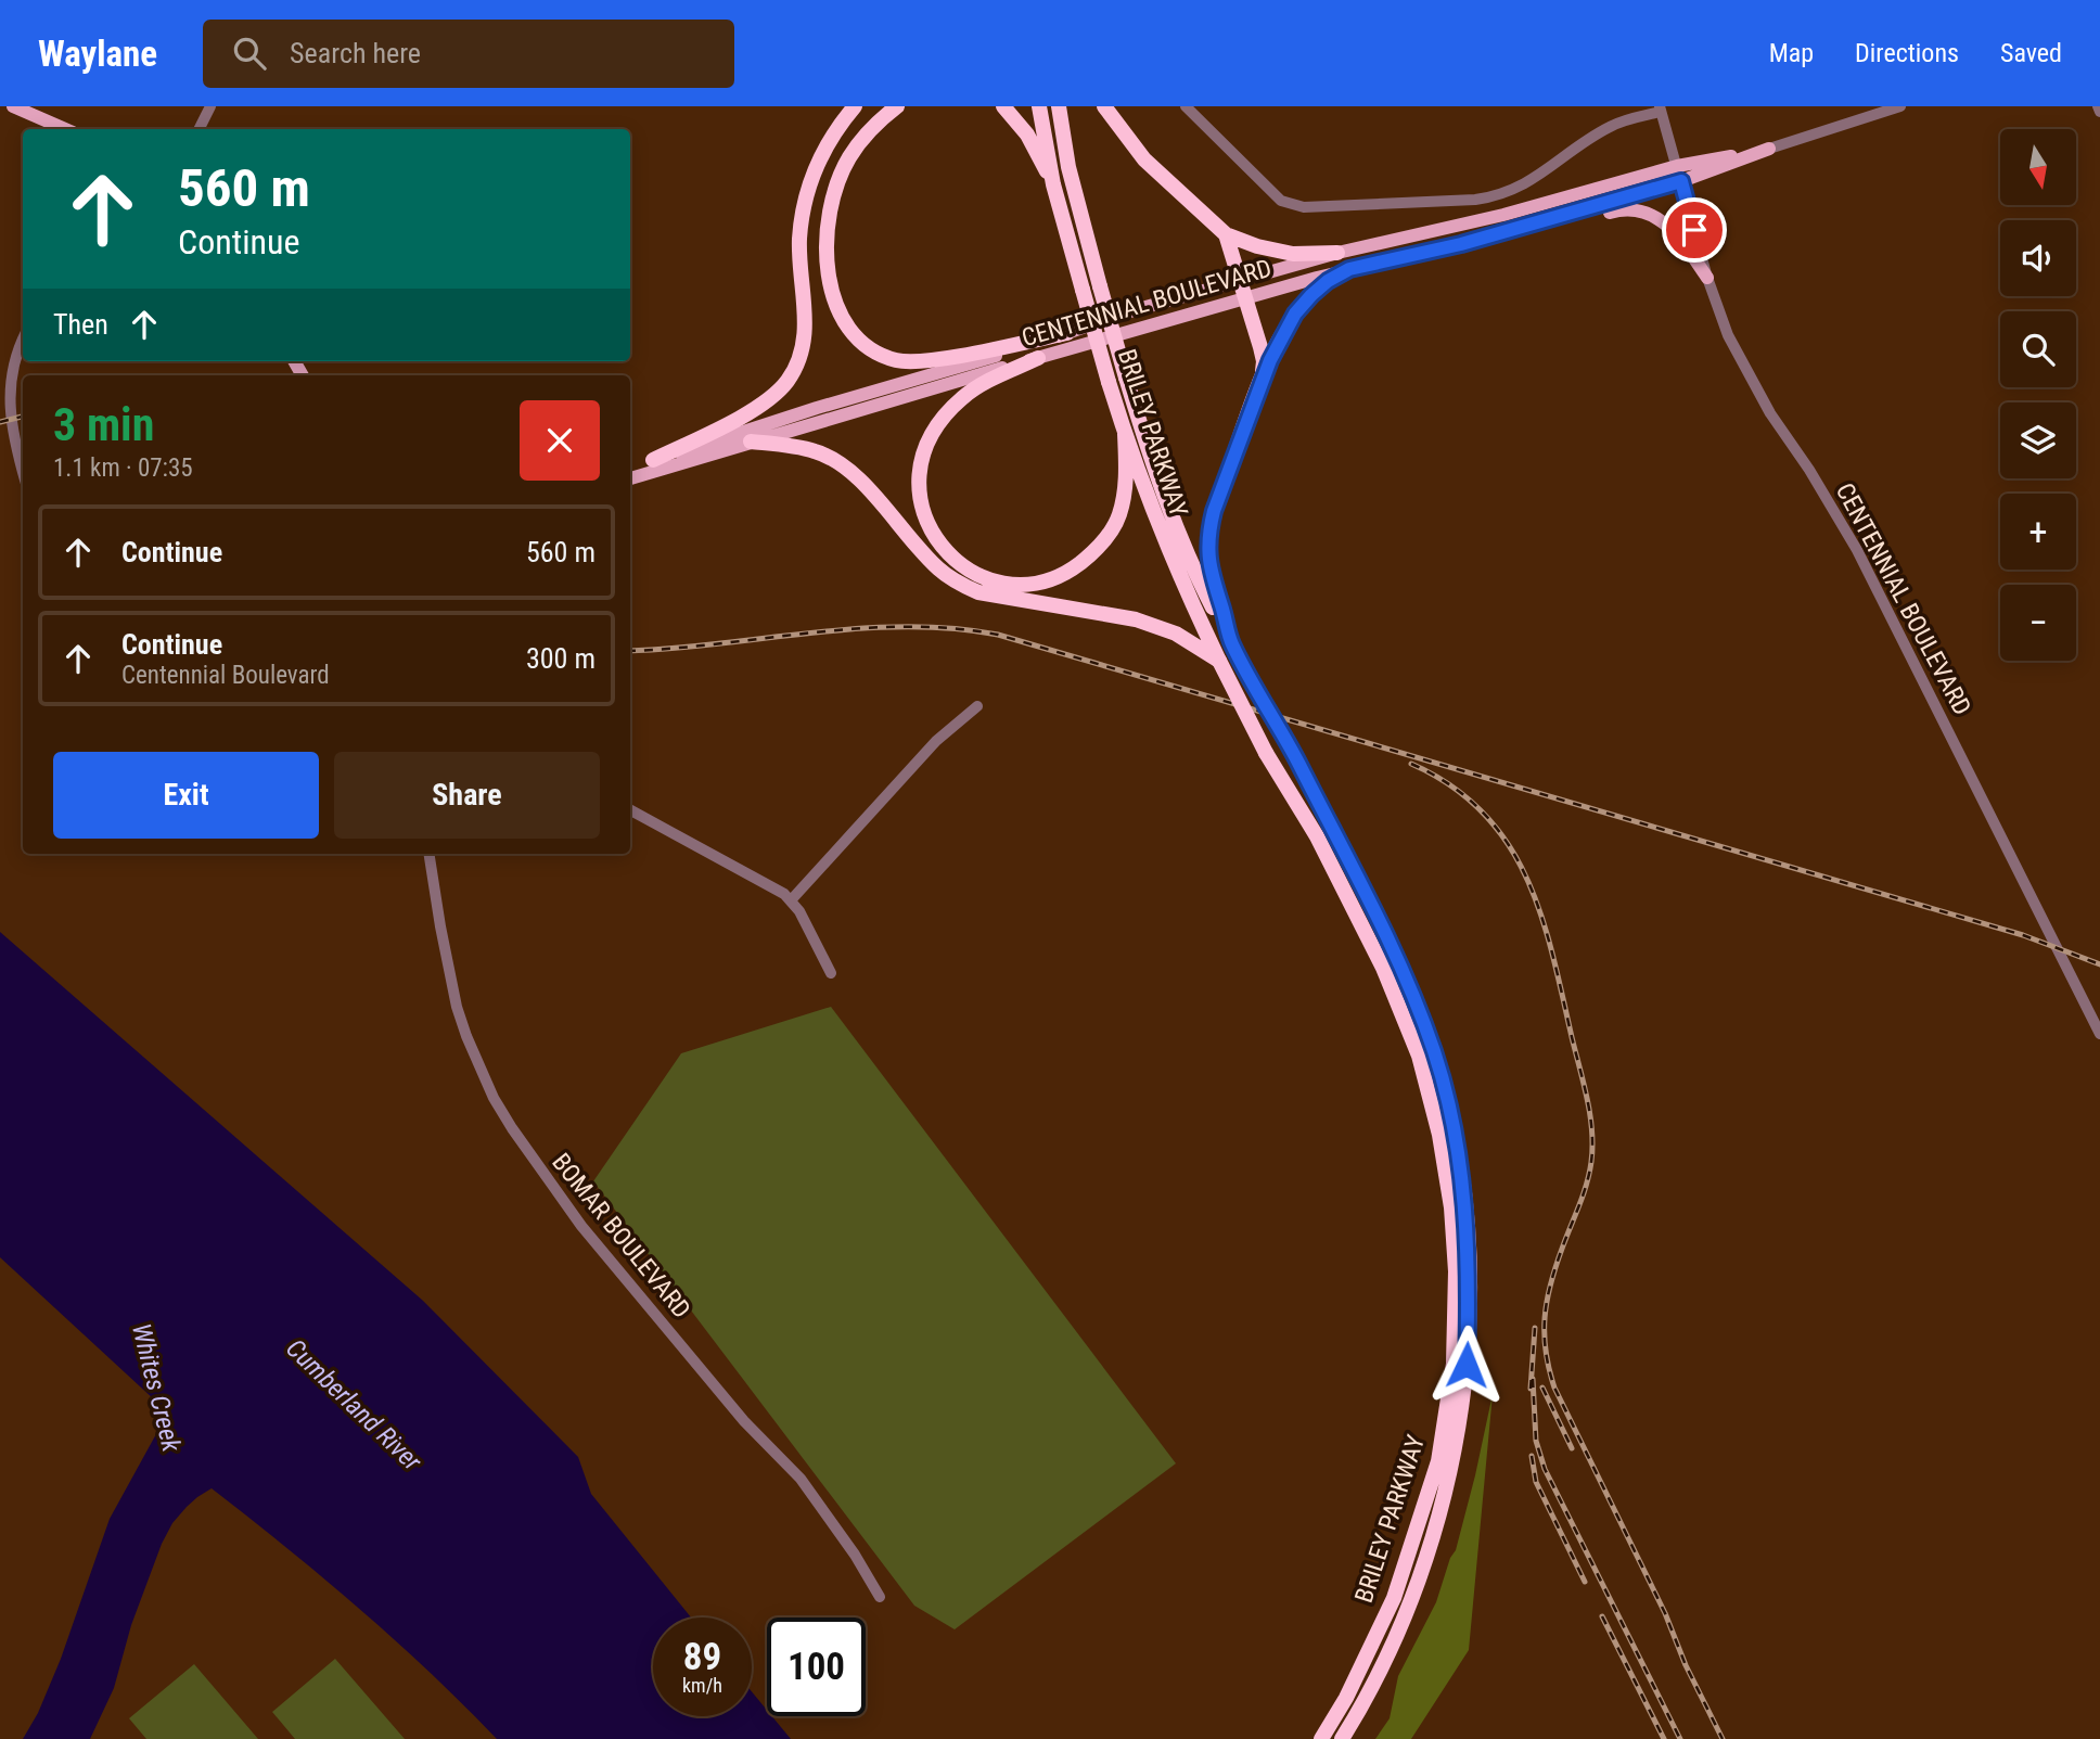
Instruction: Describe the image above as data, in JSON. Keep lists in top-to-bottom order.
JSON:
{
  "streets": {
    "highway": ["BRILEY PARKWAY"],
    "main road": ["CENTENNIAL BOULEVARD"],
    "street": ["BOMAR BOULEVARD"]
  },
  "water": ["Whites Creek", "Cumberland River"],
  "north": "bottom",
  "page": {
    "header": "Waylane",
    "search": "Search here",
    "nav": ["Map", "Directions", "Saved"],
    "map_buttons": ["+", "−"],
    "turn": ["560 m", "Continue"],
    "then": "Then",
    "heading": ["3 min", "1.1 km · 07:35"],
    "list": [
      {
        "name": "Continue",
        "value": "560 m"
      },
      {
        "name": "Continue",
        "note": "Centennial Boulevard",
        "value": "300 m"
      }
    ],
    "buttons": ["Exit", "Share"],
    "speed": "89 km/h",
    "limit": "100"
  }
}
